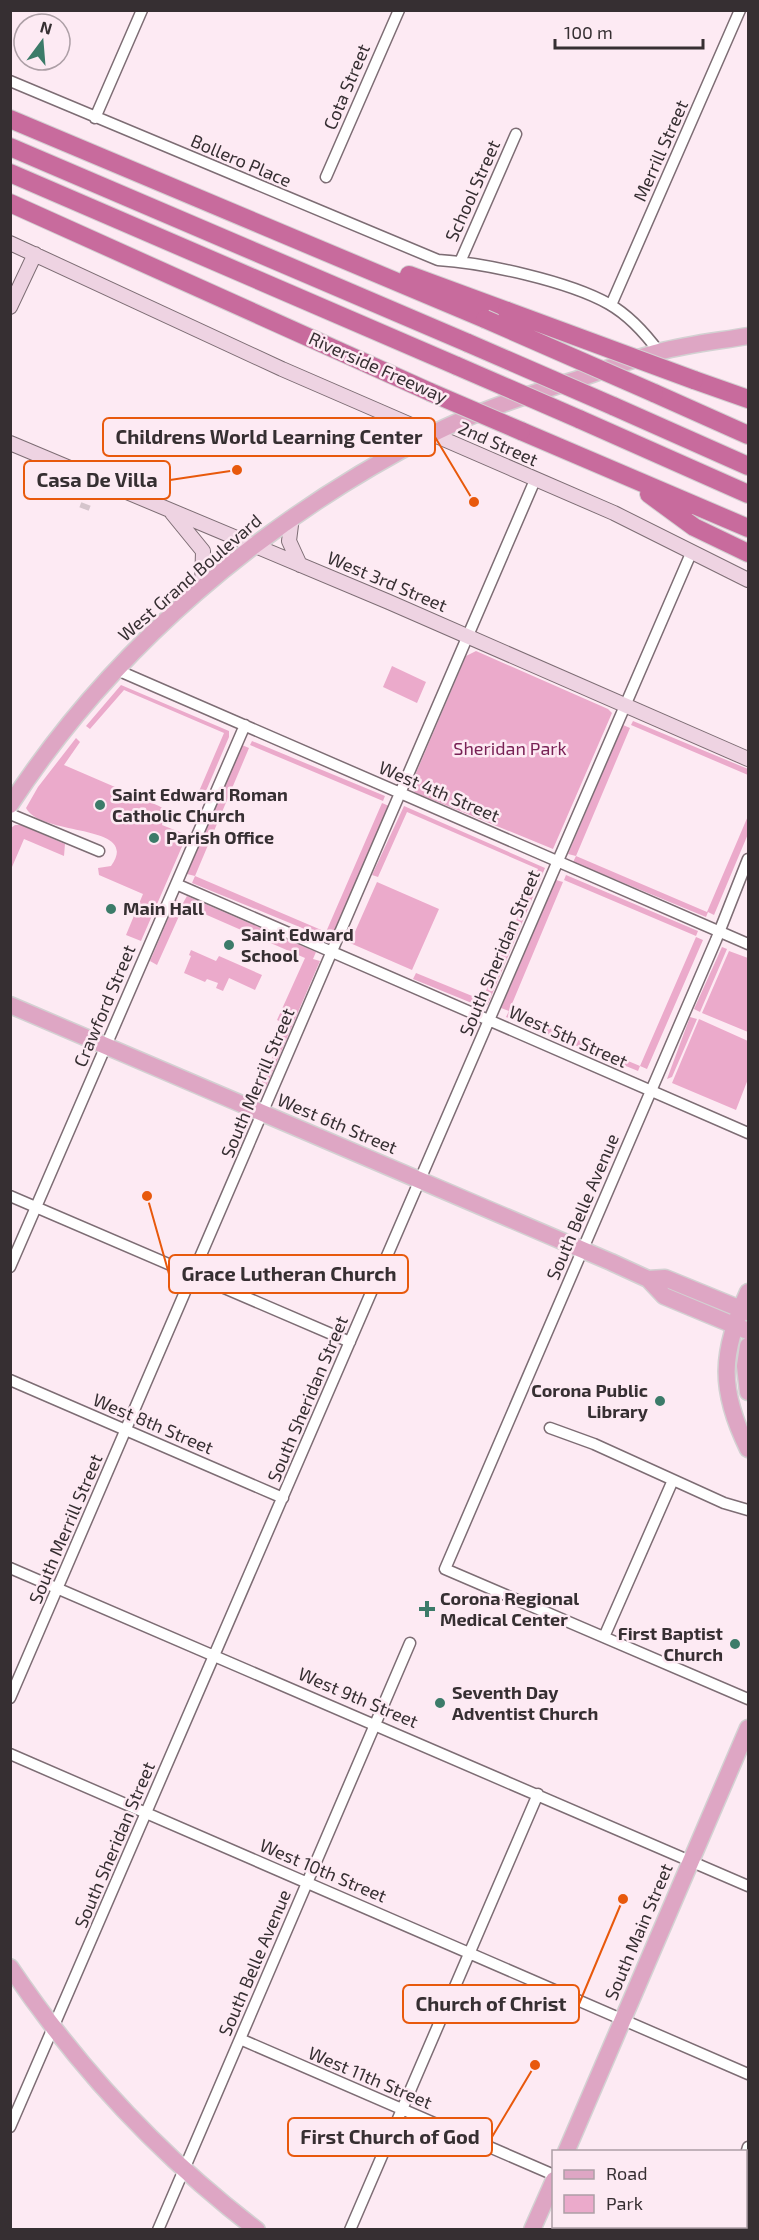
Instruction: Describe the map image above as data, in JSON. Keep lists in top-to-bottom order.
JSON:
{
  "streets": {
    "highway": ["Riverside Freeway"],
    "main road": ["West Grand Boulevard", "West 6th Street", "South Main Street"],
    "street": [
      "Cota Street",
      "Merrill Street",
      "Bollero Place",
      "School Street",
      "2nd Street",
      "West 3rd Street",
      "West 4th Street",
      "South Sheridan Street",
      "Crawford Street",
      "West 5th Street",
      "South Merrill Street",
      "South Belle Avenue",
      "West 8th Street",
      "West 9th Street",
      "West 10th Street",
      "West 11th Street"
    ]
  },
  "crossings": [
    ["Merrill Street", "Bollero Place"],
    ["Bollero Place", "School Street"],
    ["Bollero Place", "West Grand Boulevard"],
    ["2nd Street", "West Grand Boulevard"],
    ["2nd Street", "South Sheridan Street"],
    ["2nd Street", "South Merrill Street"],
    ["West Grand Boulevard", "West 3rd Street"],
    ["West Grand Boulevard", "West 4th Street"],
    ["West 3rd Street", "South Sheridan Street"],
    ["West 3rd Street", "South Merrill Street"],
    ["West 4th Street", "South Sheridan Street"],
    ["West 4th Street", "Crawford Street"],
    ["West 4th Street", "South Merrill Street"],
    ["West 4th Street", "South Belle Avenue"],
    ["South Sheridan Street", "West 5th Street"],
    ["South Sheridan Street", "West 6th Street"],
    ["South Sheridan Street", "West 8th Street"],
    ["South Sheridan Street", "West 9th Street"],
    ["South Sheridan Street", "West 10th Street"],
    ["Crawford Street", "West 5th Street"],
    ["Crawford Street", "West 6th Street"],
    ["West 5th Street", "South Merrill Street"],
    ["West 5th Street", "South Belle Avenue"],
    ["South Merrill Street", "West 6th Street"],
    ["South Merrill Street", "West 8th Street"],
    ["South Merrill Street", "West 9th Street"],
    ["West 6th Street", "South Belle Avenue"],
    ["South Belle Avenue", "West 9th Street"],
    ["South Belle Avenue", "West 10th Street"],
    ["South Belle Avenue", "West 11th Street"],
    ["West 9th Street", "South Main Street"],
    ["West 10th Street", "South Main Street"]
  ],
  "parks": ["Sheridan Park"],
  "places": {
    "other": [
      "Casa De Villa",
      "Childrens World Learning Center",
      "Saint Edward Roman Catholic Church",
      "Parish Office",
      "Main Hall",
      "Saint Edward School",
      "Grace Lutheran Church",
      "Corona Public Library",
      "First Baptist Church",
      "Seventh Day Adventist Church",
      "Church of Christ",
      "First Church of God"
    ],
    "health": ["Corona Regional Medical Center"]
  },
  "legend": ["Road", "Park"],
  "scale_bar": "100 m",
  "north": "top"
}
